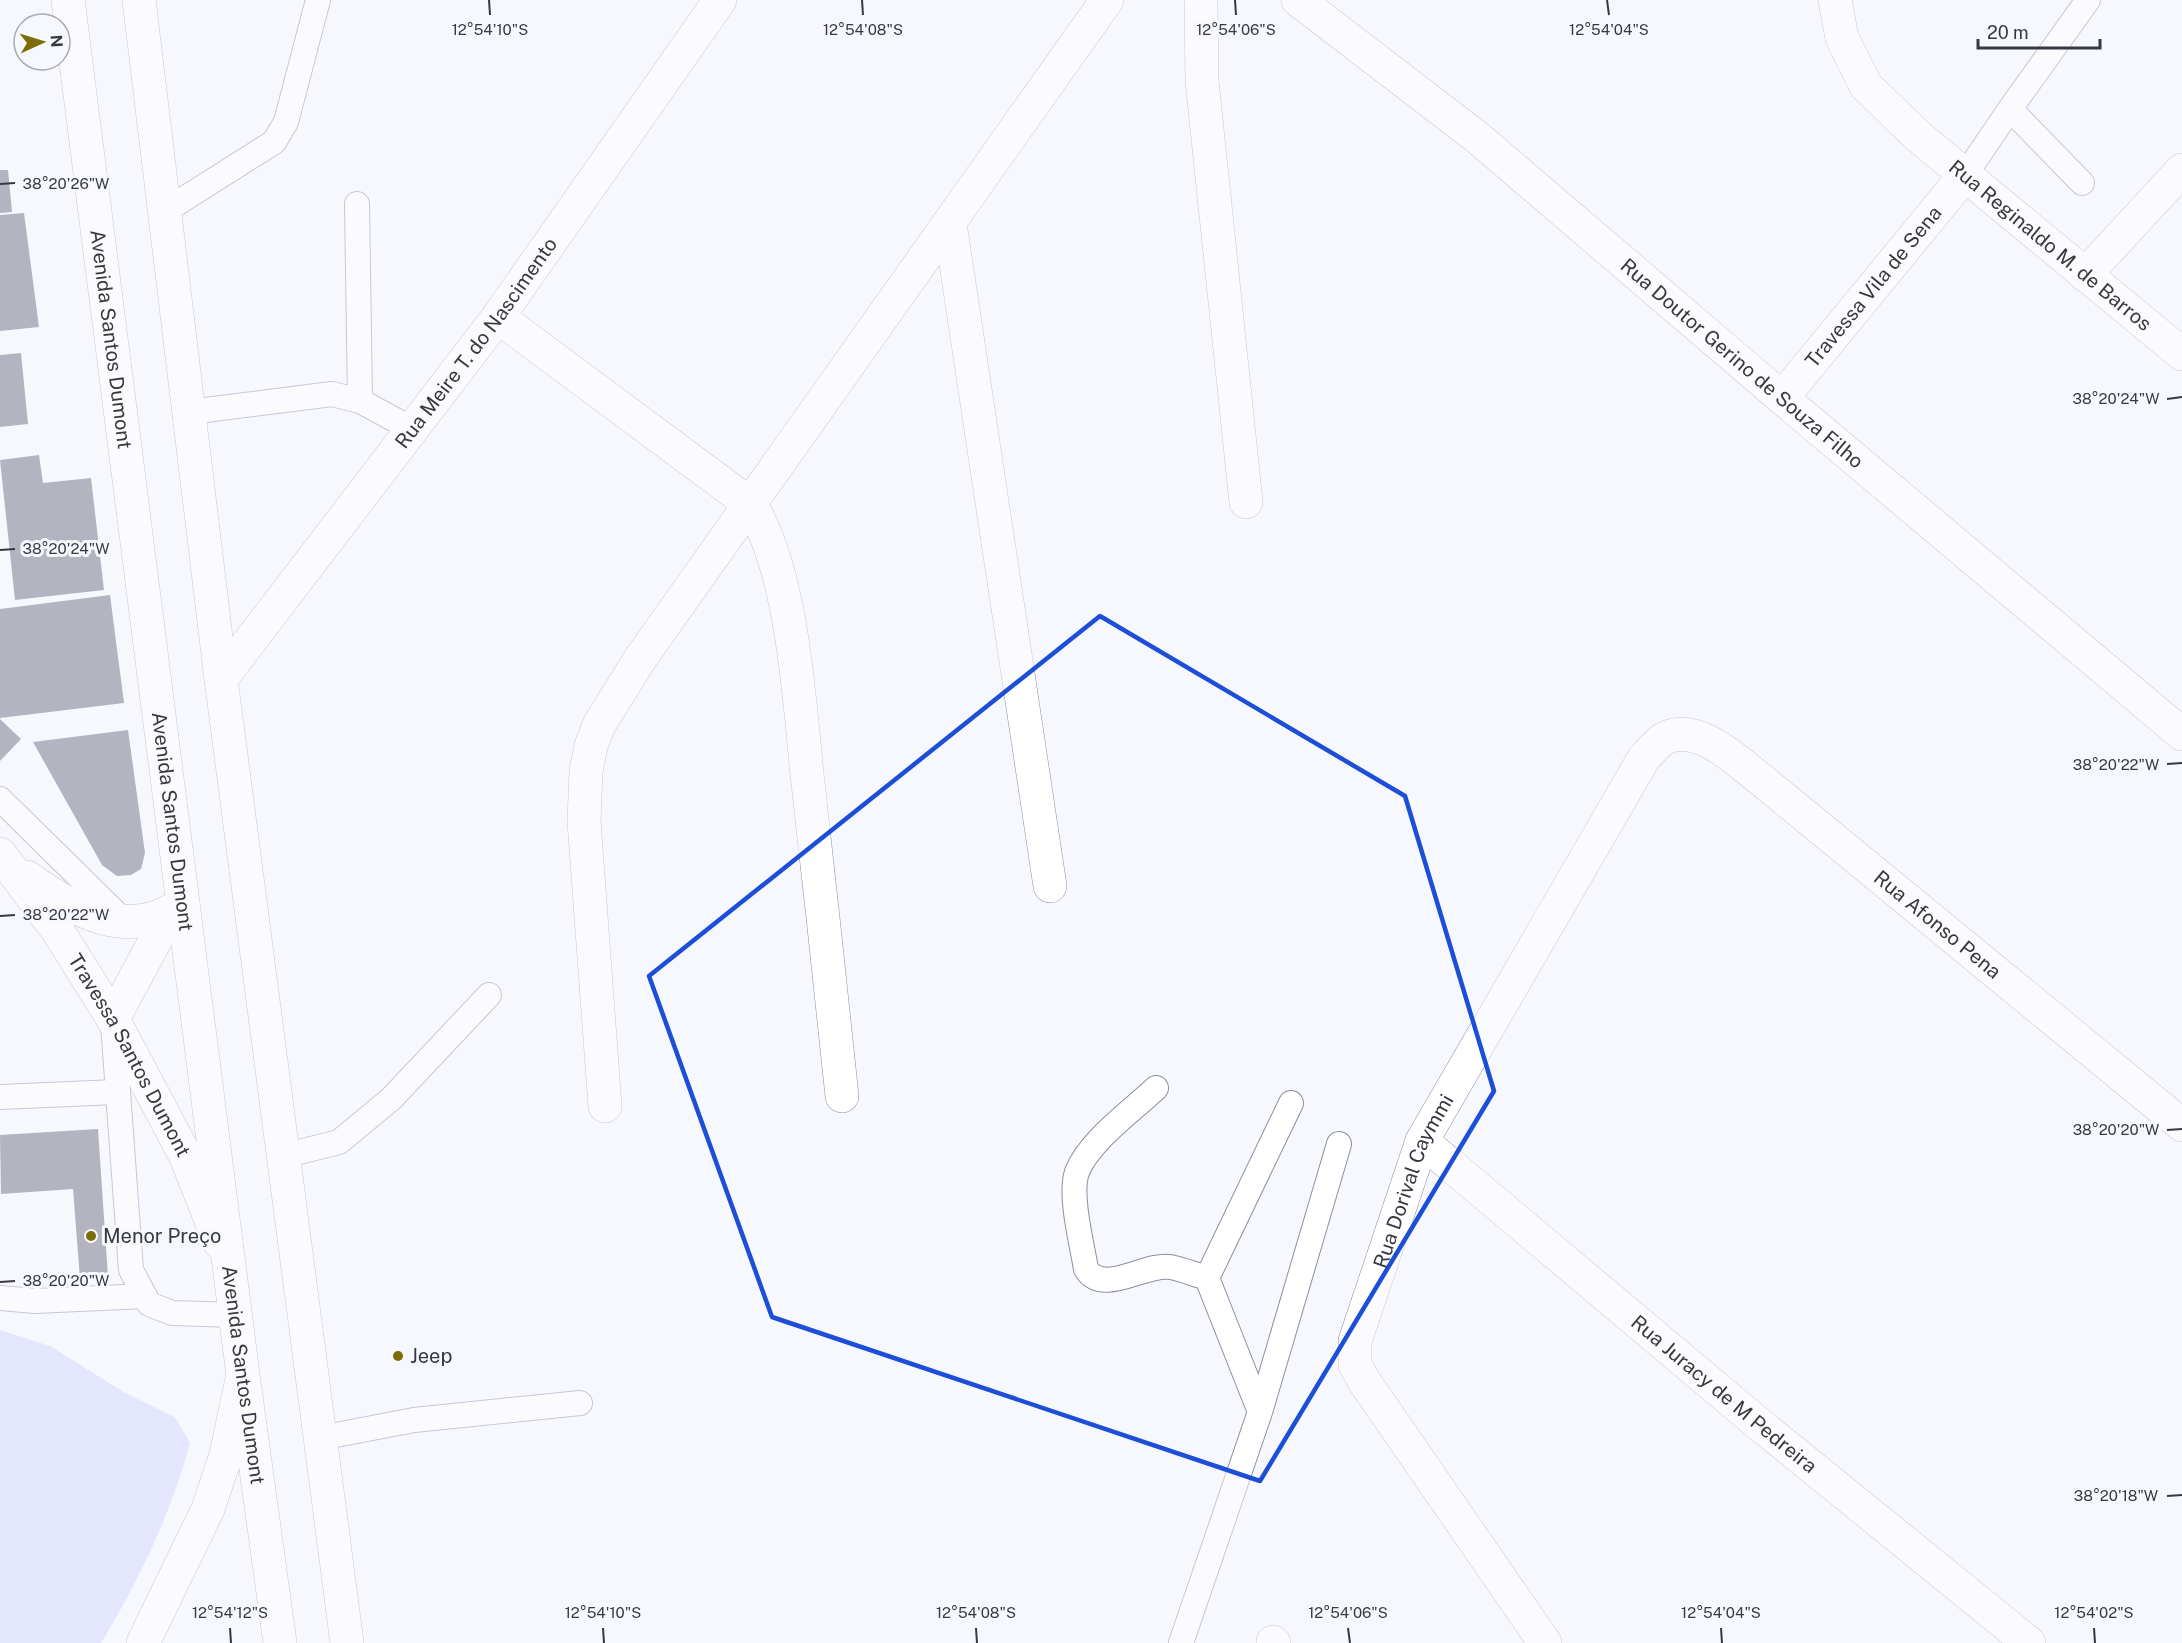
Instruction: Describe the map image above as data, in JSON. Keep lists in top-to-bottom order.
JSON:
{
  "streets": {
    "main road": [
      "Rua Reginaldo M. de Barros",
      "Travessa Vila de Sena",
      "Avenida Santos Dumont",
      "Rua Meire T. do Nascimento",
      "Rua Doutor Gerino de Souza Filho",
      "Rua Afonso Pena",
      "Travessa Santos Dumont",
      "Rua Dorival Caymmi",
      "Rua Juracy de M Pedreira"
    ]
  },
  "crossings": [
    ["Rua Reginaldo M. de Barros", "Travessa Vila de Sena"],
    ["Travessa Vila de Sena", "Rua Doutor Gerino de Souza Filho"],
    ["Avenida Santos Dumont", "Travessa Santos Dumont"],
    ["Rua Afonso Pena", "Rua Dorival Caymmi"],
    ["Rua Dorival Caymmi", "Rua Juracy de M Pedreira"]
  ],
  "places": ["Menor Preço", "Jeep"],
  "scale_bar": "20 m",
  "north": "right",
  "coordinates": [
    "12°54'10\"S",
    "12°54'08\"S",
    "12°54'06\"S",
    "12°54'04\"S",
    "38°20'26\"W",
    "38°20'24\"W",
    "38°20'22\"W",
    "38°20'20\"W",
    "38°20'18\"W",
    "12°54'12\"S",
    "12°54'02\"S"
  ]
}
